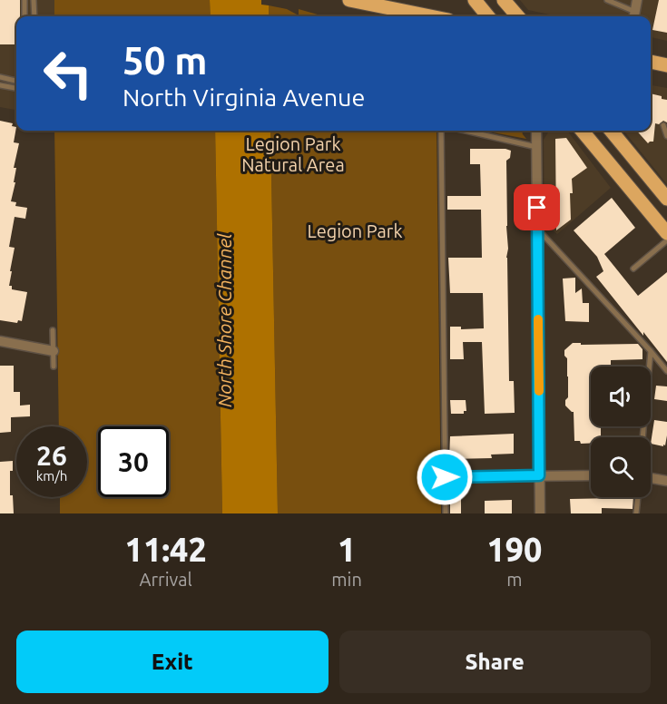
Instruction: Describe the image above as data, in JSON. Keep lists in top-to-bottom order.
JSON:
{
  "water": ["North Shore Channel"],
  "parks": ["Legion Park Natural Area", "Legion Park"],
  "page": {
    "turn": ["50 m", "North Virginia Avenue"],
    "speed": "26 km/h",
    "limit": "30",
    "eta": [
      "11:42",
      "Arrival",
      "1",
      "min",
      "190",
      "m"
    ],
    "buttons": ["Exit", "Share"]
  }
}
